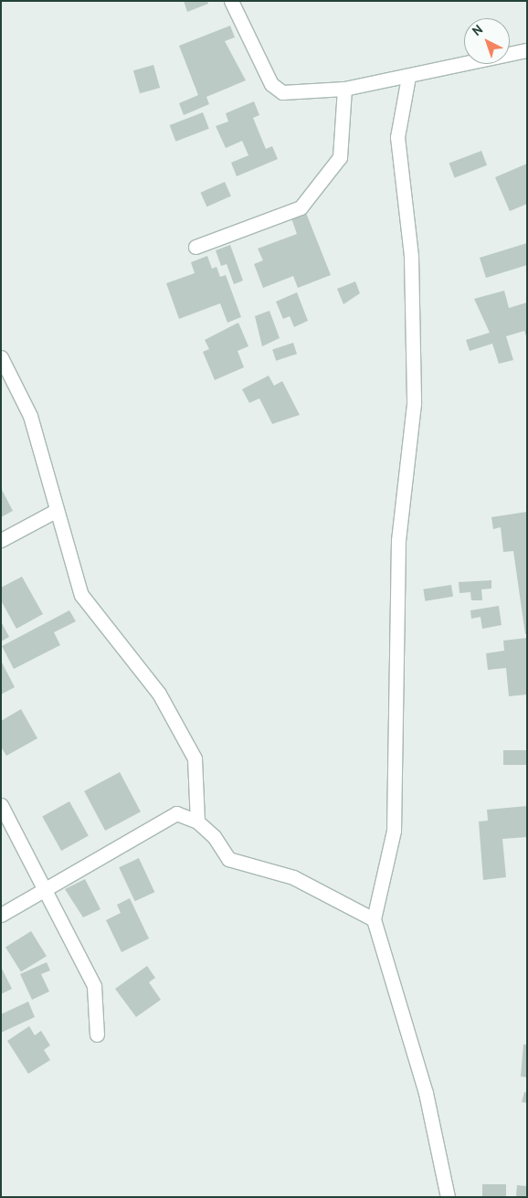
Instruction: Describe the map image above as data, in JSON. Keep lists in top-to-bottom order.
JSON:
{
  "north": "top left"
}
